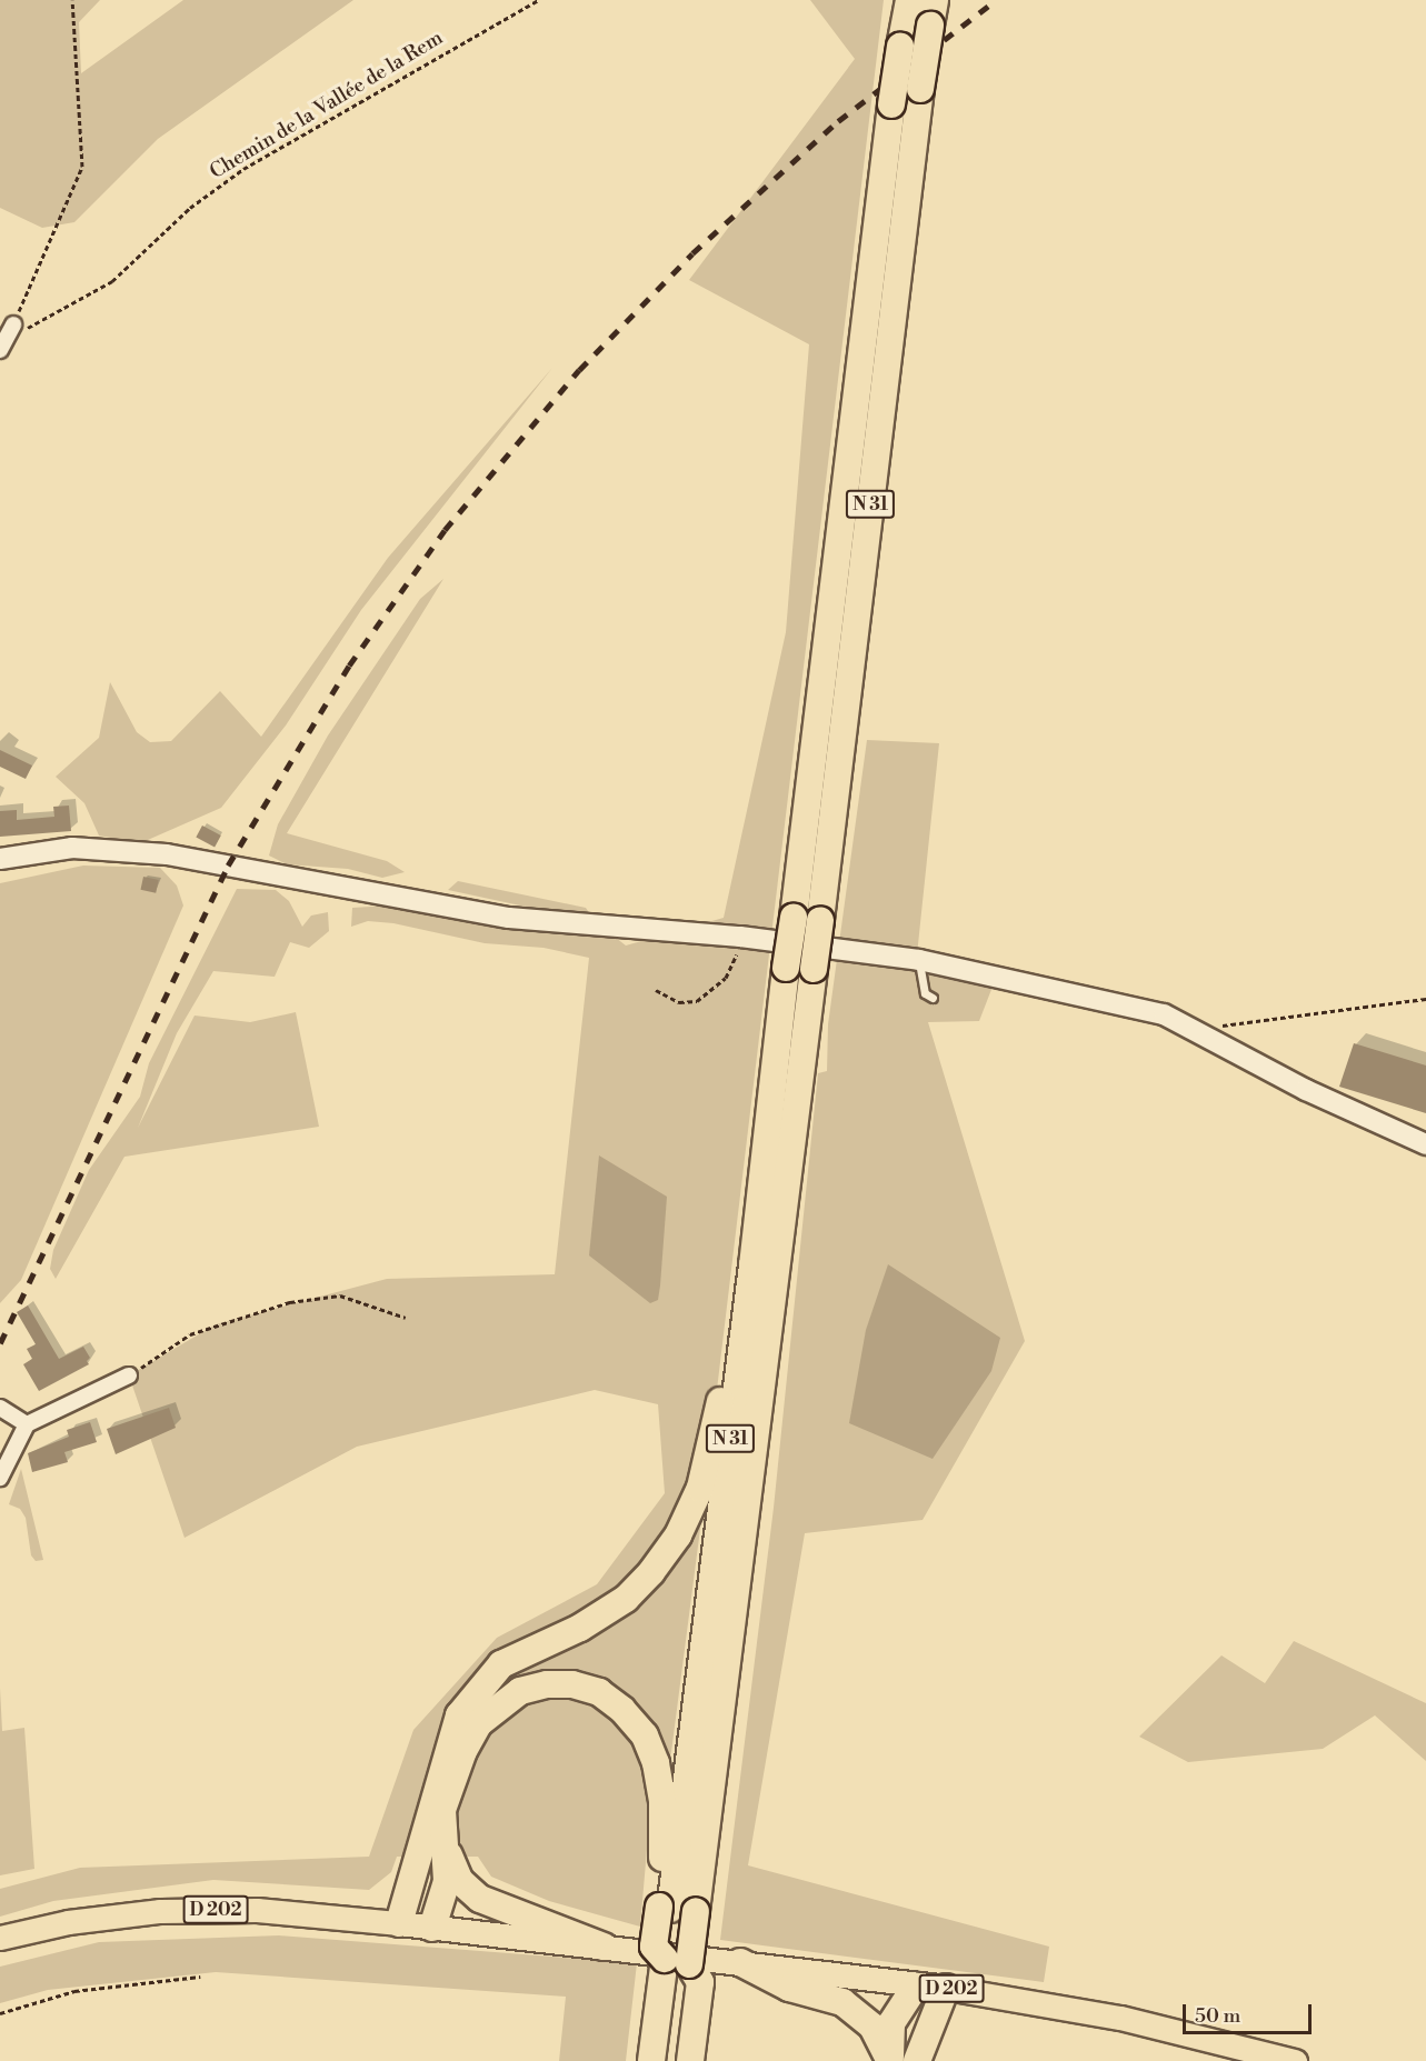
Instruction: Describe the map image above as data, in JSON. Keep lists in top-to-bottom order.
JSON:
{
  "streets": {
    "highway": ["N 31"],
    "main road": ["D 202"],
    "path": ["Chemin de la Vallée de la Rem"]
  },
  "scale_bar": "50 m"
}
